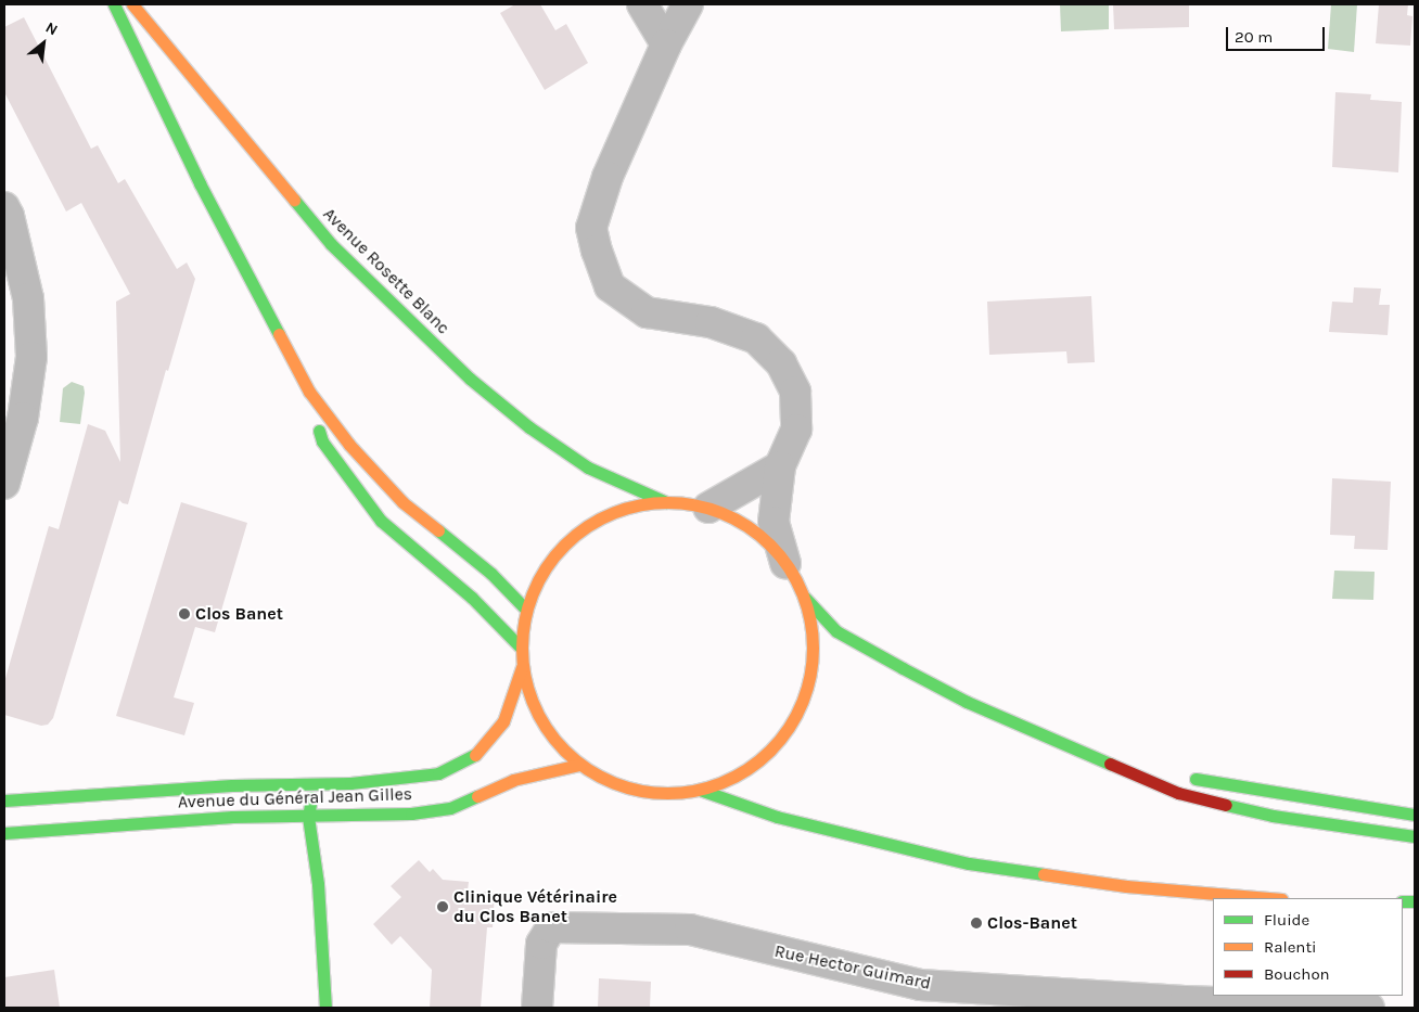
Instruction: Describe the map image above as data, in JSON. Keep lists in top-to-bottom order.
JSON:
{
  "streets": {
    "main road": ["Avenue Rosette Blanc", "Avenue du Général Jean Gilles"],
    "street": ["Rue Hector Guimard"]
  },
  "places": ["Clos Banet", "Clinique Vétérinaire du Clos Banet", "Clos-Banet"],
  "legend": ["Fluide", "Ralenti", "Bouchon"],
  "scale_bar": "20 m",
  "north": "top right"
}
